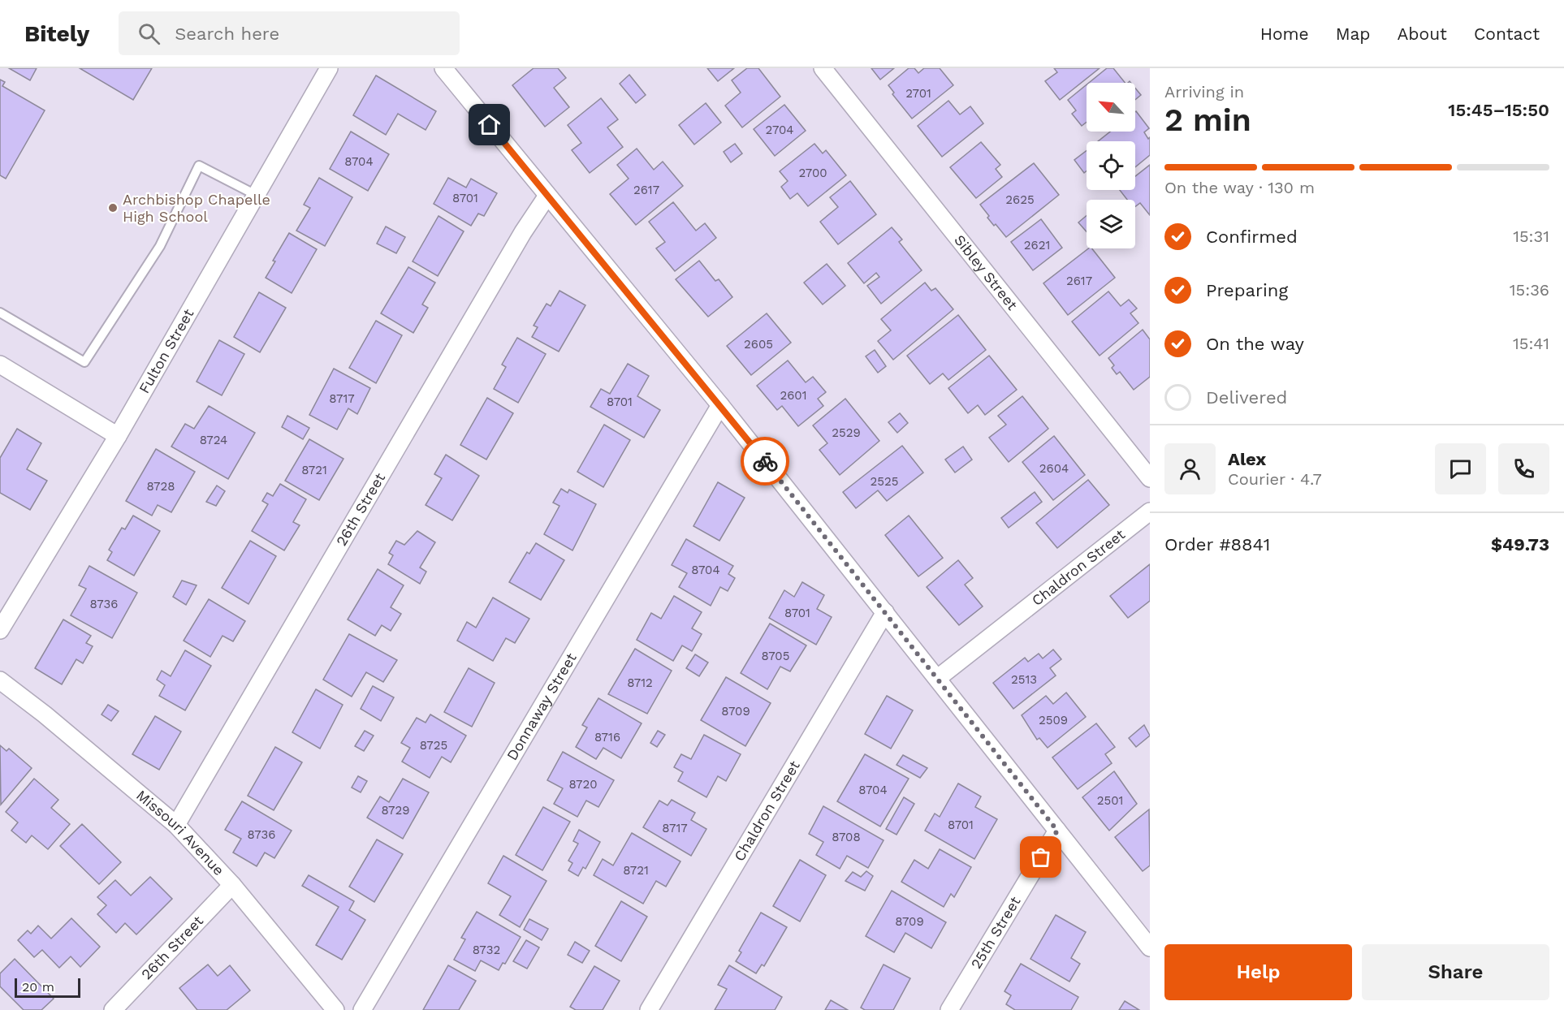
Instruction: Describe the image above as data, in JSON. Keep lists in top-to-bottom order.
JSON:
{
  "streets": {
    "street": [
      "Sibley Street",
      "Fulton Street",
      "26th Street",
      "Chaldron Street",
      "Donnaway Street",
      "Missouri Avenue",
      "25th Street"
    ]
  },
  "crossings": [
    ["26th Street", "Missouri Avenue"]
  ],
  "places": ["Archbishop Chapelle High School"],
  "house_numbers": [
    "2701",
    "2704",
    "8704",
    "2700",
    "2617",
    "8701",
    "2625",
    "2621",
    "2617",
    "2605",
    "2601",
    "8717",
    "8701",
    "2529",
    "8724",
    "2604",
    "8721",
    "2525",
    "8728",
    "8704",
    "8736",
    "8701",
    "8705",
    "2513",
    "8712",
    "8709",
    "2509",
    "8716",
    "8725",
    "8720",
    "8704",
    "2501",
    "8729",
    "8701",
    "8717",
    "8736",
    "8708",
    "8721",
    "8709",
    "8732"
  ],
  "scale_bar": "20 m",
  "north": "top left",
  "page": {
    "header": "Bitely",
    "search": "Search here",
    "nav": [
      "Home",
      "Map",
      "About",
      "Contact"
    ],
    "heading": ["2 min", "Arriving in", "15:45–15:50"],
    "panel": [
      "Alex",
      "Courier · 4.7",
      "Order #8841",
      "$49.73"
    ],
    "bar": "On the way · 130 m",
    "list": [
      ["Confirmed", "15:31"],
      ["Preparing", "15:36"],
      ["On the way", "15:41"],
      "Delivered"
    ],
    "buttons": ["Help", "Share"],
    "scale": "20 m"
  }
}
